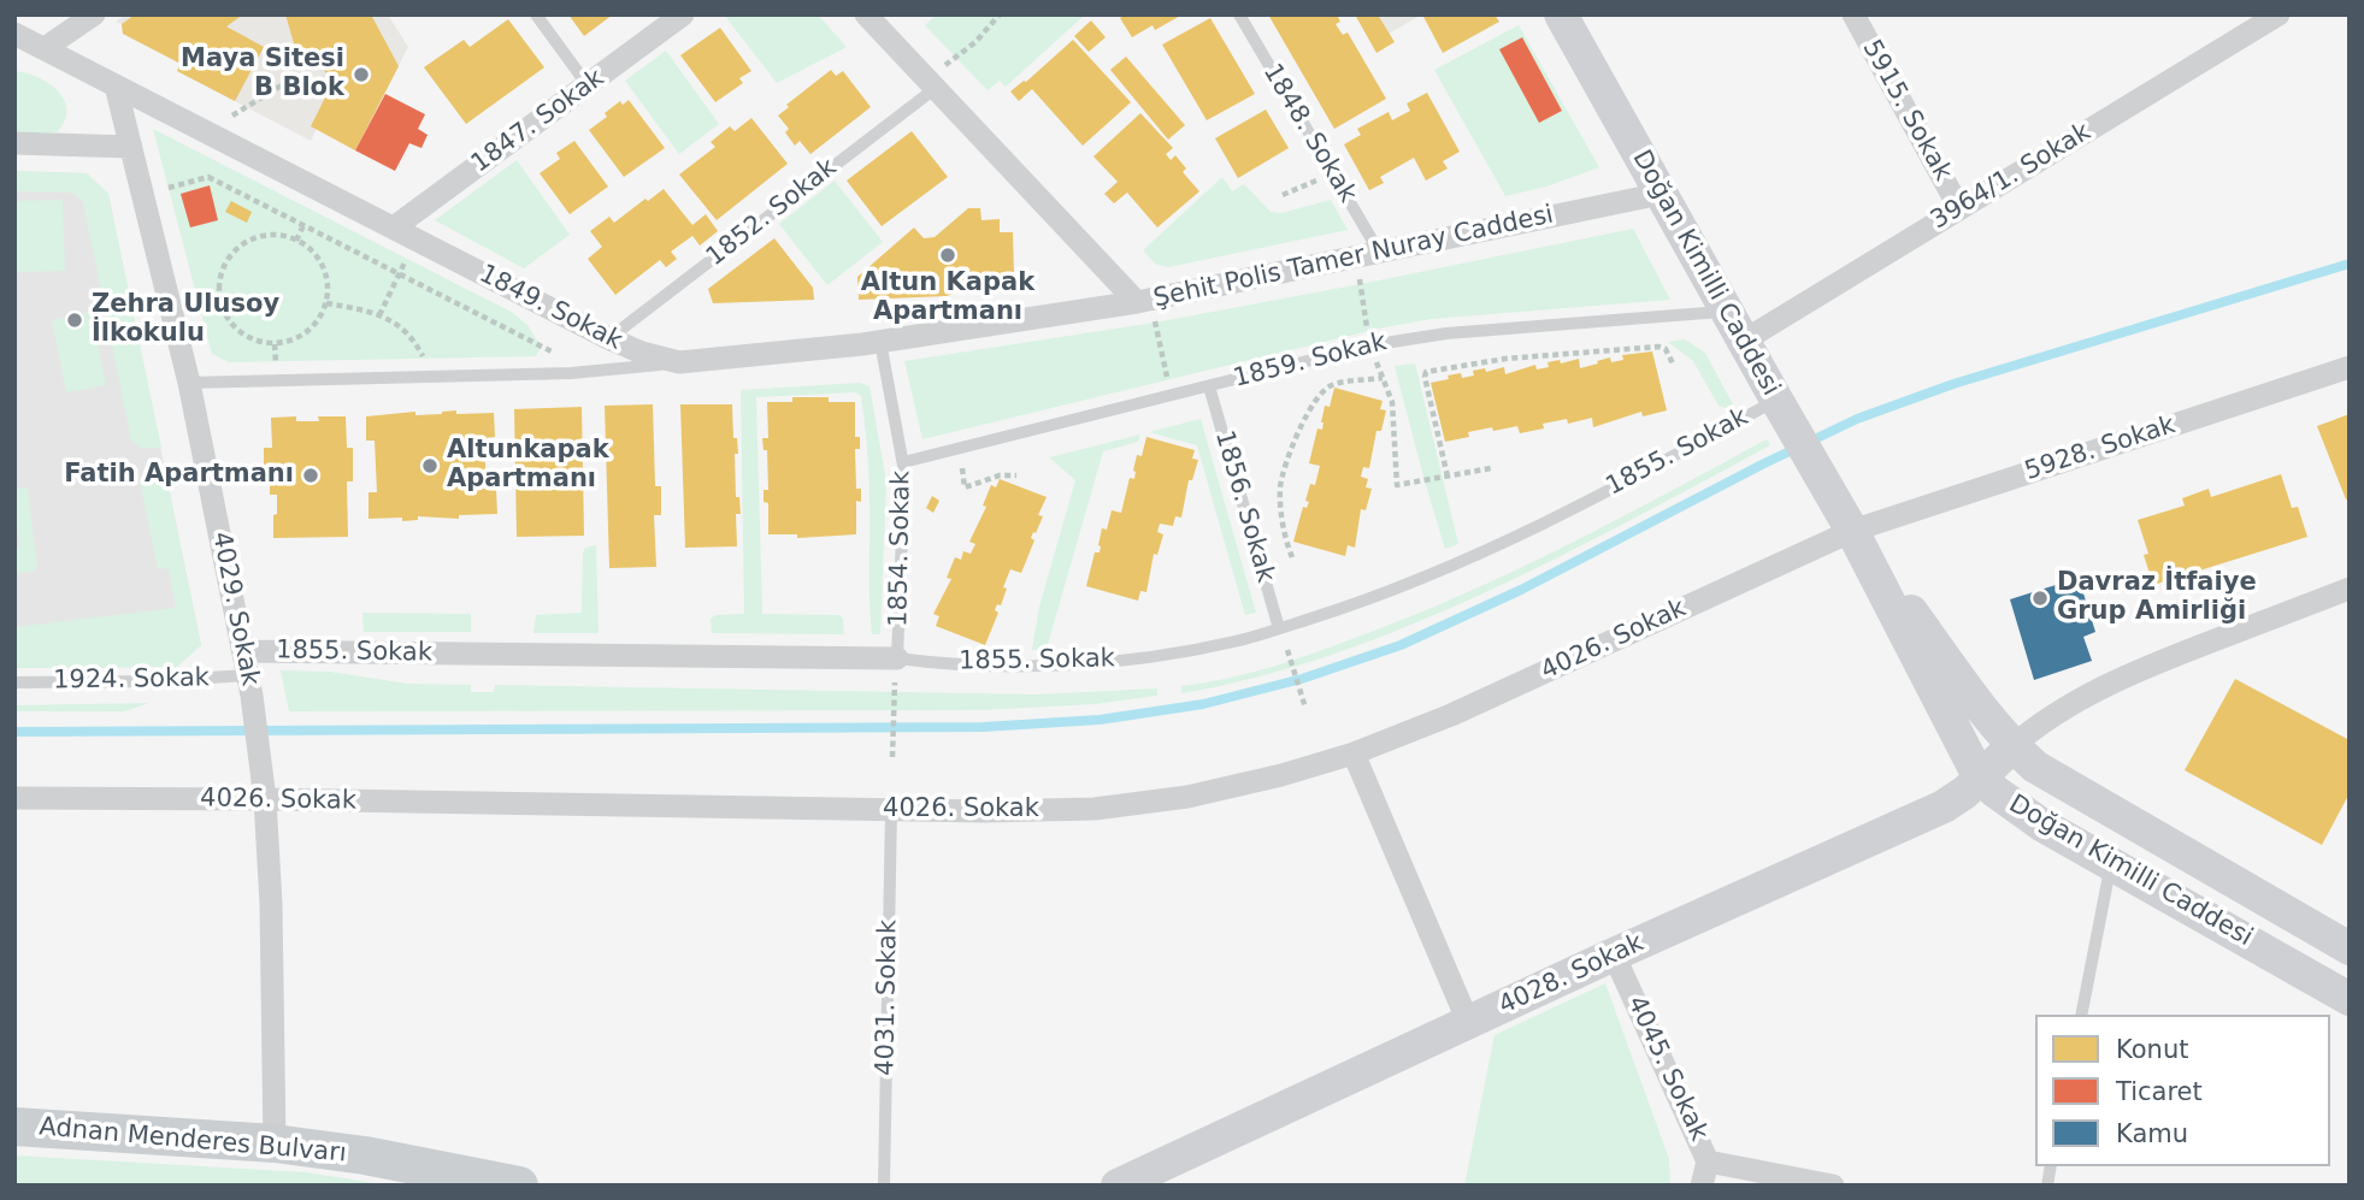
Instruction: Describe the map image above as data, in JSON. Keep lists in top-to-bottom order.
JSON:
{
  "streets": {
    "main road": ["Doğan Kimilli Caddesi", "4028. Sokak", "Adnan Menderes Bulvarı"],
    "street": [
      "5915. Sokak",
      "1847. Sokak",
      "3964/1. Sokak",
      "Şehit Polis Tamer Nuray Caddesi",
      "1849. Sokak",
      "5928. Sokak",
      "1855. Sokak",
      "4029. Sokak",
      "4026. Sokak",
      "4045. Sokak"
    ],
    "lane": [
      "1848. Sokak",
      "1852. Sokak",
      "1859. Sokak",
      "1856. Sokak",
      "1854. Sokak",
      "1924. Sokak",
      "4031. Sokak"
    ]
  },
  "crossings": [
    ["5915. Sokak", "3964/1. Sokak"],
    ["1847. Sokak", "1849. Sokak"],
    ["1848. Sokak", "Şehit Polis Tamer Nuray Caddesi"],
    ["3964/1. Sokak", "Doğan Kimilli Caddesi"],
    ["1852. Sokak", "Şehit Polis Tamer Nuray Caddesi"],
    ["1852. Sokak", "1849. Sokak"],
    ["Şehit Polis Tamer Nuray Caddesi", "Doğan Kimilli Caddesi"],
    ["Şehit Polis Tamer Nuray Caddesi", "1849. Sokak"],
    ["Doğan Kimilli Caddesi", "1859. Sokak"],
    ["Doğan Kimilli Caddesi", "5928. Sokak"],
    ["Doğan Kimilli Caddesi", "1855. Sokak"],
    ["Doğan Kimilli Caddesi", "4026. Sokak"],
    ["Doğan Kimilli Caddesi", "4028. Sokak"],
    ["1849. Sokak", "1854. Sokak"],
    ["1849. Sokak", "4029. Sokak"],
    ["1859. Sokak", "1856. Sokak"],
    ["1859. Sokak", "1854. Sokak"],
    ["5928. Sokak", "4026. Sokak"],
    ["1855. Sokak", "1856. Sokak"],
    ["1855. Sokak", "1854. Sokak"],
    ["1855. Sokak", "4029. Sokak"],
    ["4029. Sokak", "4026. Sokak"],
    ["4029. Sokak", "1924. Sokak"],
    ["4029. Sokak", "Adnan Menderes Bulvarı"],
    ["4026. Sokak", "4031. Sokak"],
    ["4028. Sokak", "4045. Sokak"]
  ],
  "places": [
    "Maya Sitesi B Blok",
    "Altun Kapak Apartmanı",
    "Zehra Ulusoy İlkokulu",
    "Altunkapak Apartmanı",
    "Fatih Apartmanı",
    "Davraz İtfaiye Grup Amirliği"
  ],
  "legend": ["Konut", "Ticaret", "Kamu"]
}
